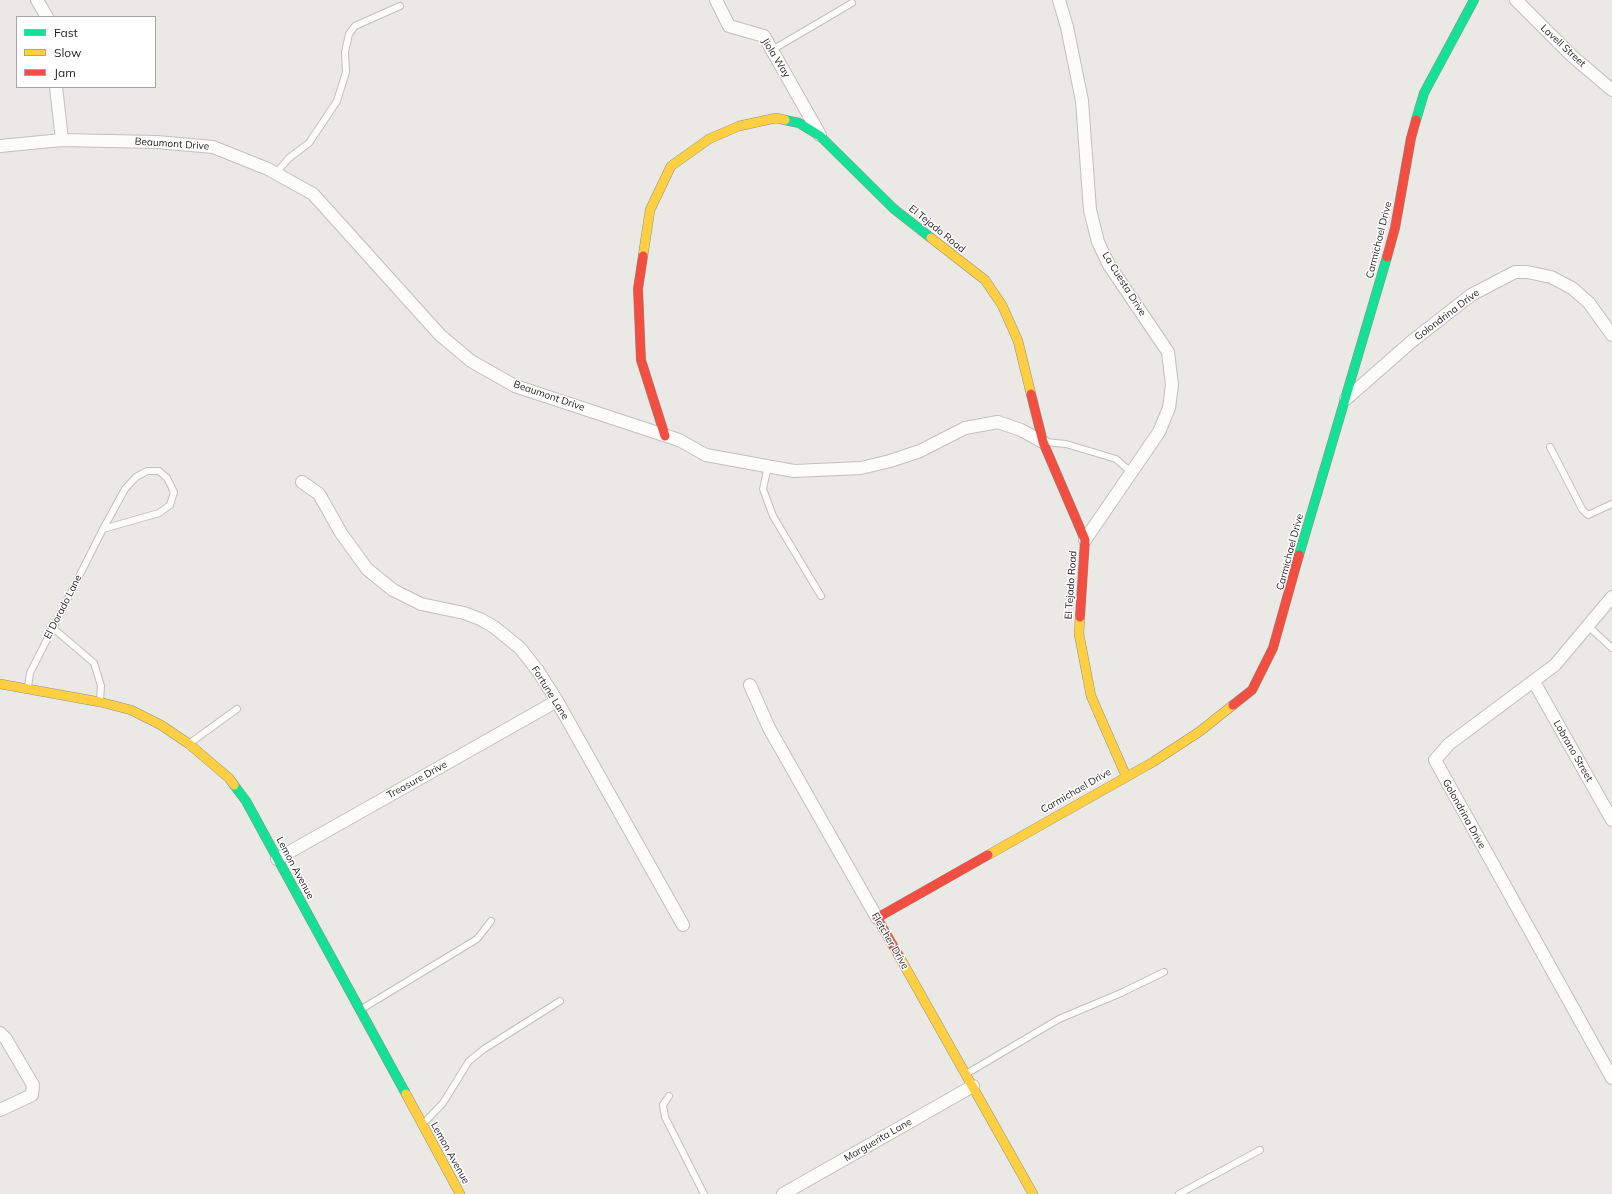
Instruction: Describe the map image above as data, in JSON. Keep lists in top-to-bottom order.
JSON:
{
  "streets": {
    "street": [
      "Lavell Street",
      "Jiola Way",
      "Beaumont Drive",
      "El Tejado Road",
      "Carmichael Drive",
      "La Cuesta Drive",
      "Golondrina Drive",
      "Fortune Lane",
      "Lobrano Street",
      "Treasure Drive",
      "Lemon Avenue",
      "Fletcher Drive",
      "Marguerita Lane"
    ],
    "lane": ["El Dorado Lane"]
  },
  "crossings": [
    ["Jiola Way", "El Tejado Road"],
    ["Beaumont Drive", "El Tejado Road"],
    ["El Tejado Road", "Carmichael Drive"],
    ["El Tejado Road", "La Cuesta Drive"],
    ["Carmichael Drive", "Golondrina Drive"],
    ["Carmichael Drive", "Fletcher Drive"],
    ["Golondrina Drive", "Lobrano Street"],
    ["El Dorado Lane", "Lemon Avenue"],
    ["Fortune Lane", "Treasure Drive"],
    ["Treasure Drive", "Lemon Avenue"],
    ["Fletcher Drive", "Marguerita Lane"]
  ],
  "legend": ["Fast", "Slow", "Jam"]
}
